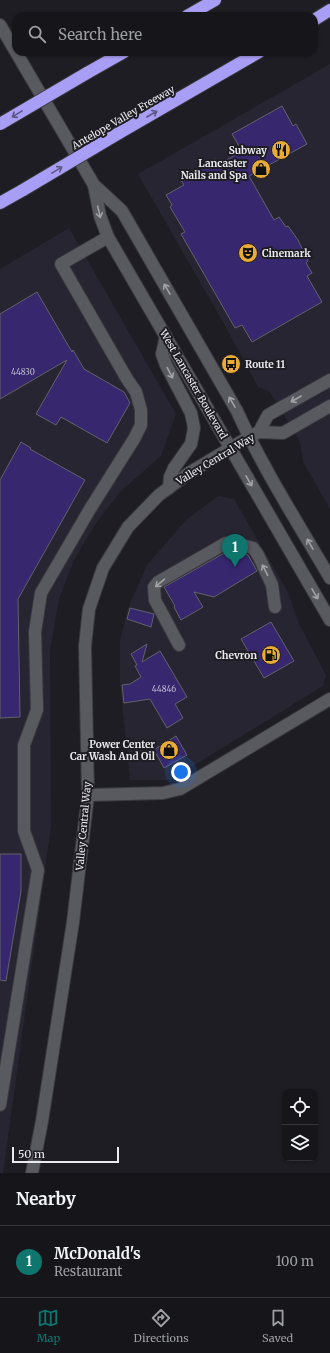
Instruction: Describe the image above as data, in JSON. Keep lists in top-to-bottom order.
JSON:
{
  "streets": {
    "highway": ["Antelope Valley Freeway"],
    "street": ["West Lancaster Boulevard", "Valley Central Way"]
  },
  "crossings": [
    ["West Lancaster Boulevard", "Valley Central Way"]
  ],
  "places": {
    "restaurant": ["Subway"],
    "shop": ["Lancaster Nails and Spa", "Power Center Car Wash And Oil"],
    "theatre": ["Cinemark"],
    "bus stop": ["Route 11"],
    "fuel station": ["Chevron"]
  },
  "house_numbers": ["44830", "44846"],
  "scale_bar": "50 m",
  "page": {
    "search": "Search here",
    "pins": "1",
    "scale": "50 m",
    "heading": "Nearby",
    "list": [
      {
        "mark": "1",
        "name": "McDonald's",
        "note": "Restaurant",
        "value": "100 m"
      }
    ],
    "nav": ["Map", "Directions", "Saved"]
  }
}
